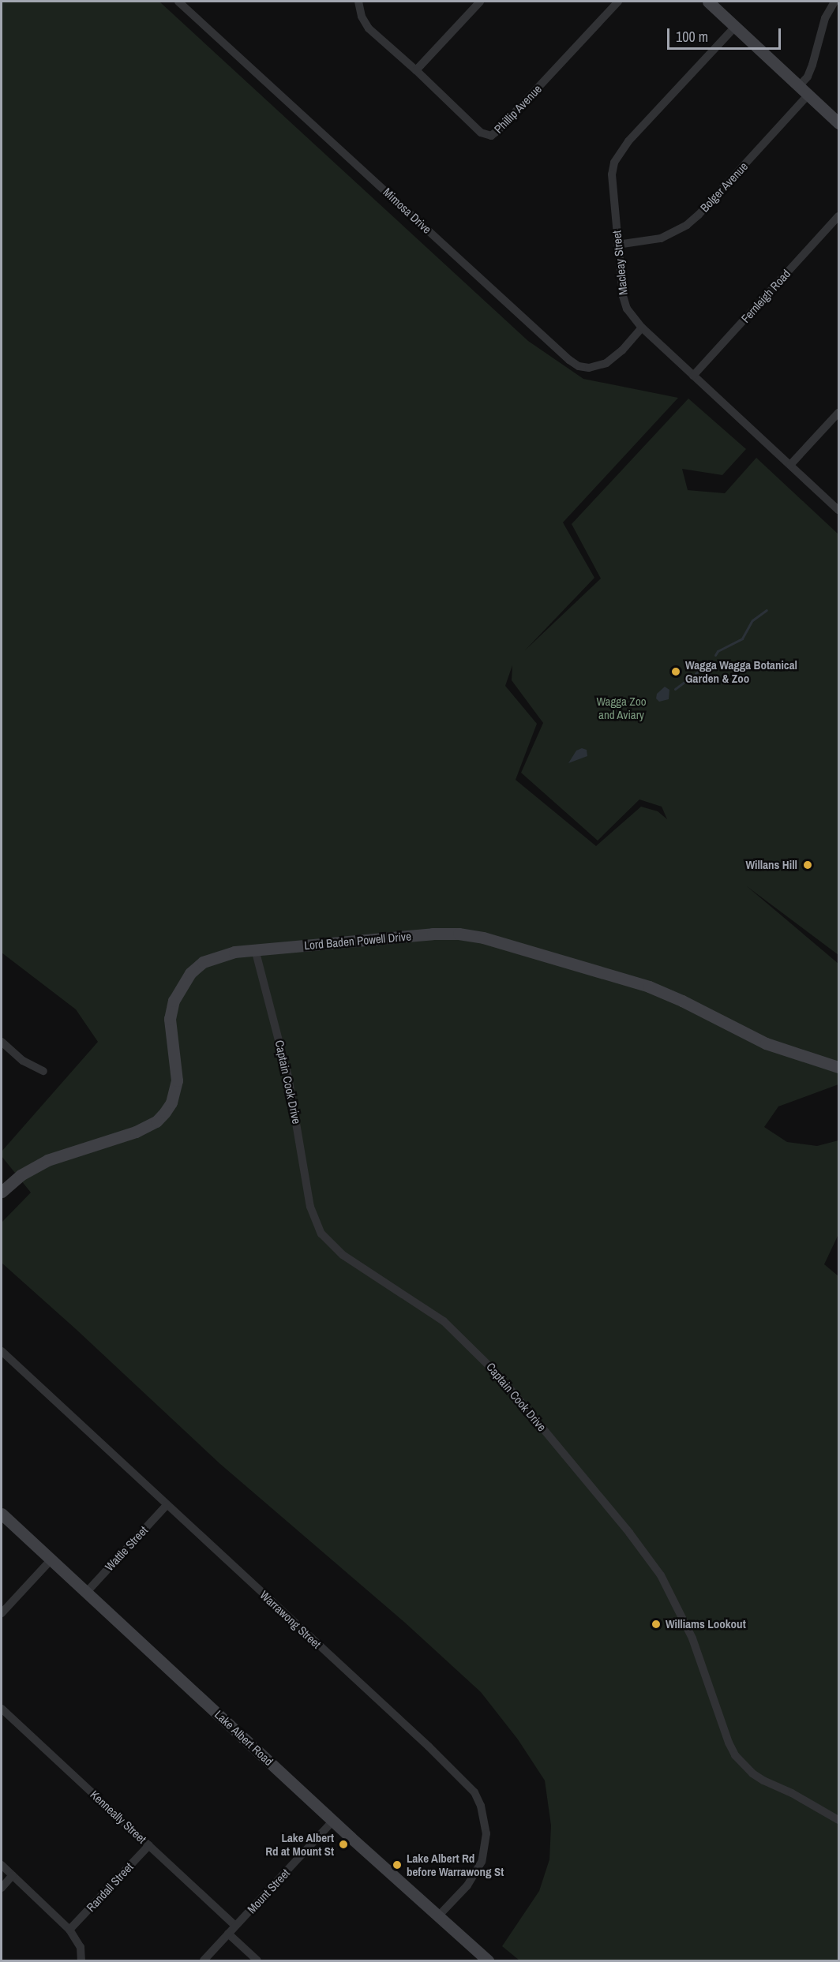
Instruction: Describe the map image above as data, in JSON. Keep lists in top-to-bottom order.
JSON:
{
  "streets": {
    "street": [
      "Phillip Avenue",
      "Bolger Avenue",
      "Mimosa Drive",
      "Macleay Street",
      "Fernleigh Road",
      "Lord Baden Powell Drive",
      "Captain Cook Drive",
      "Wattle Street",
      "Warrawong Street",
      "Lake Albert Road",
      "Kenneally Street",
      "Randall Street",
      "Mount Street"
    ]
  },
  "crossings": [
    ["Bolger Avenue", "Macleay Street"],
    ["Mimosa Drive", "Macleay Street"],
    ["Macleay Street", "Fernleigh Road"],
    ["Lord Baden Powell Drive", "Captain Cook Drive"],
    ["Wattle Street", "Warrawong Street"],
    ["Wattle Street", "Lake Albert Road"],
    ["Warrawong Street", "Lake Albert Road"],
    ["Lake Albert Road", "Mount Street"],
    ["Kenneally Street", "Randall Street"],
    ["Kenneally Street", "Mount Street"]
  ],
  "parks": ["Wagga Zoo and Aviary"],
  "places": [
    "Wagga Wagga Botanical Garden & Zoo",
    "Willans Hill",
    "Williams Lookout",
    "Lake Albert Rd at Mount St",
    "Lake Albert Rd before Warrawong St"
  ],
  "scale_bar": "100 m"
}
